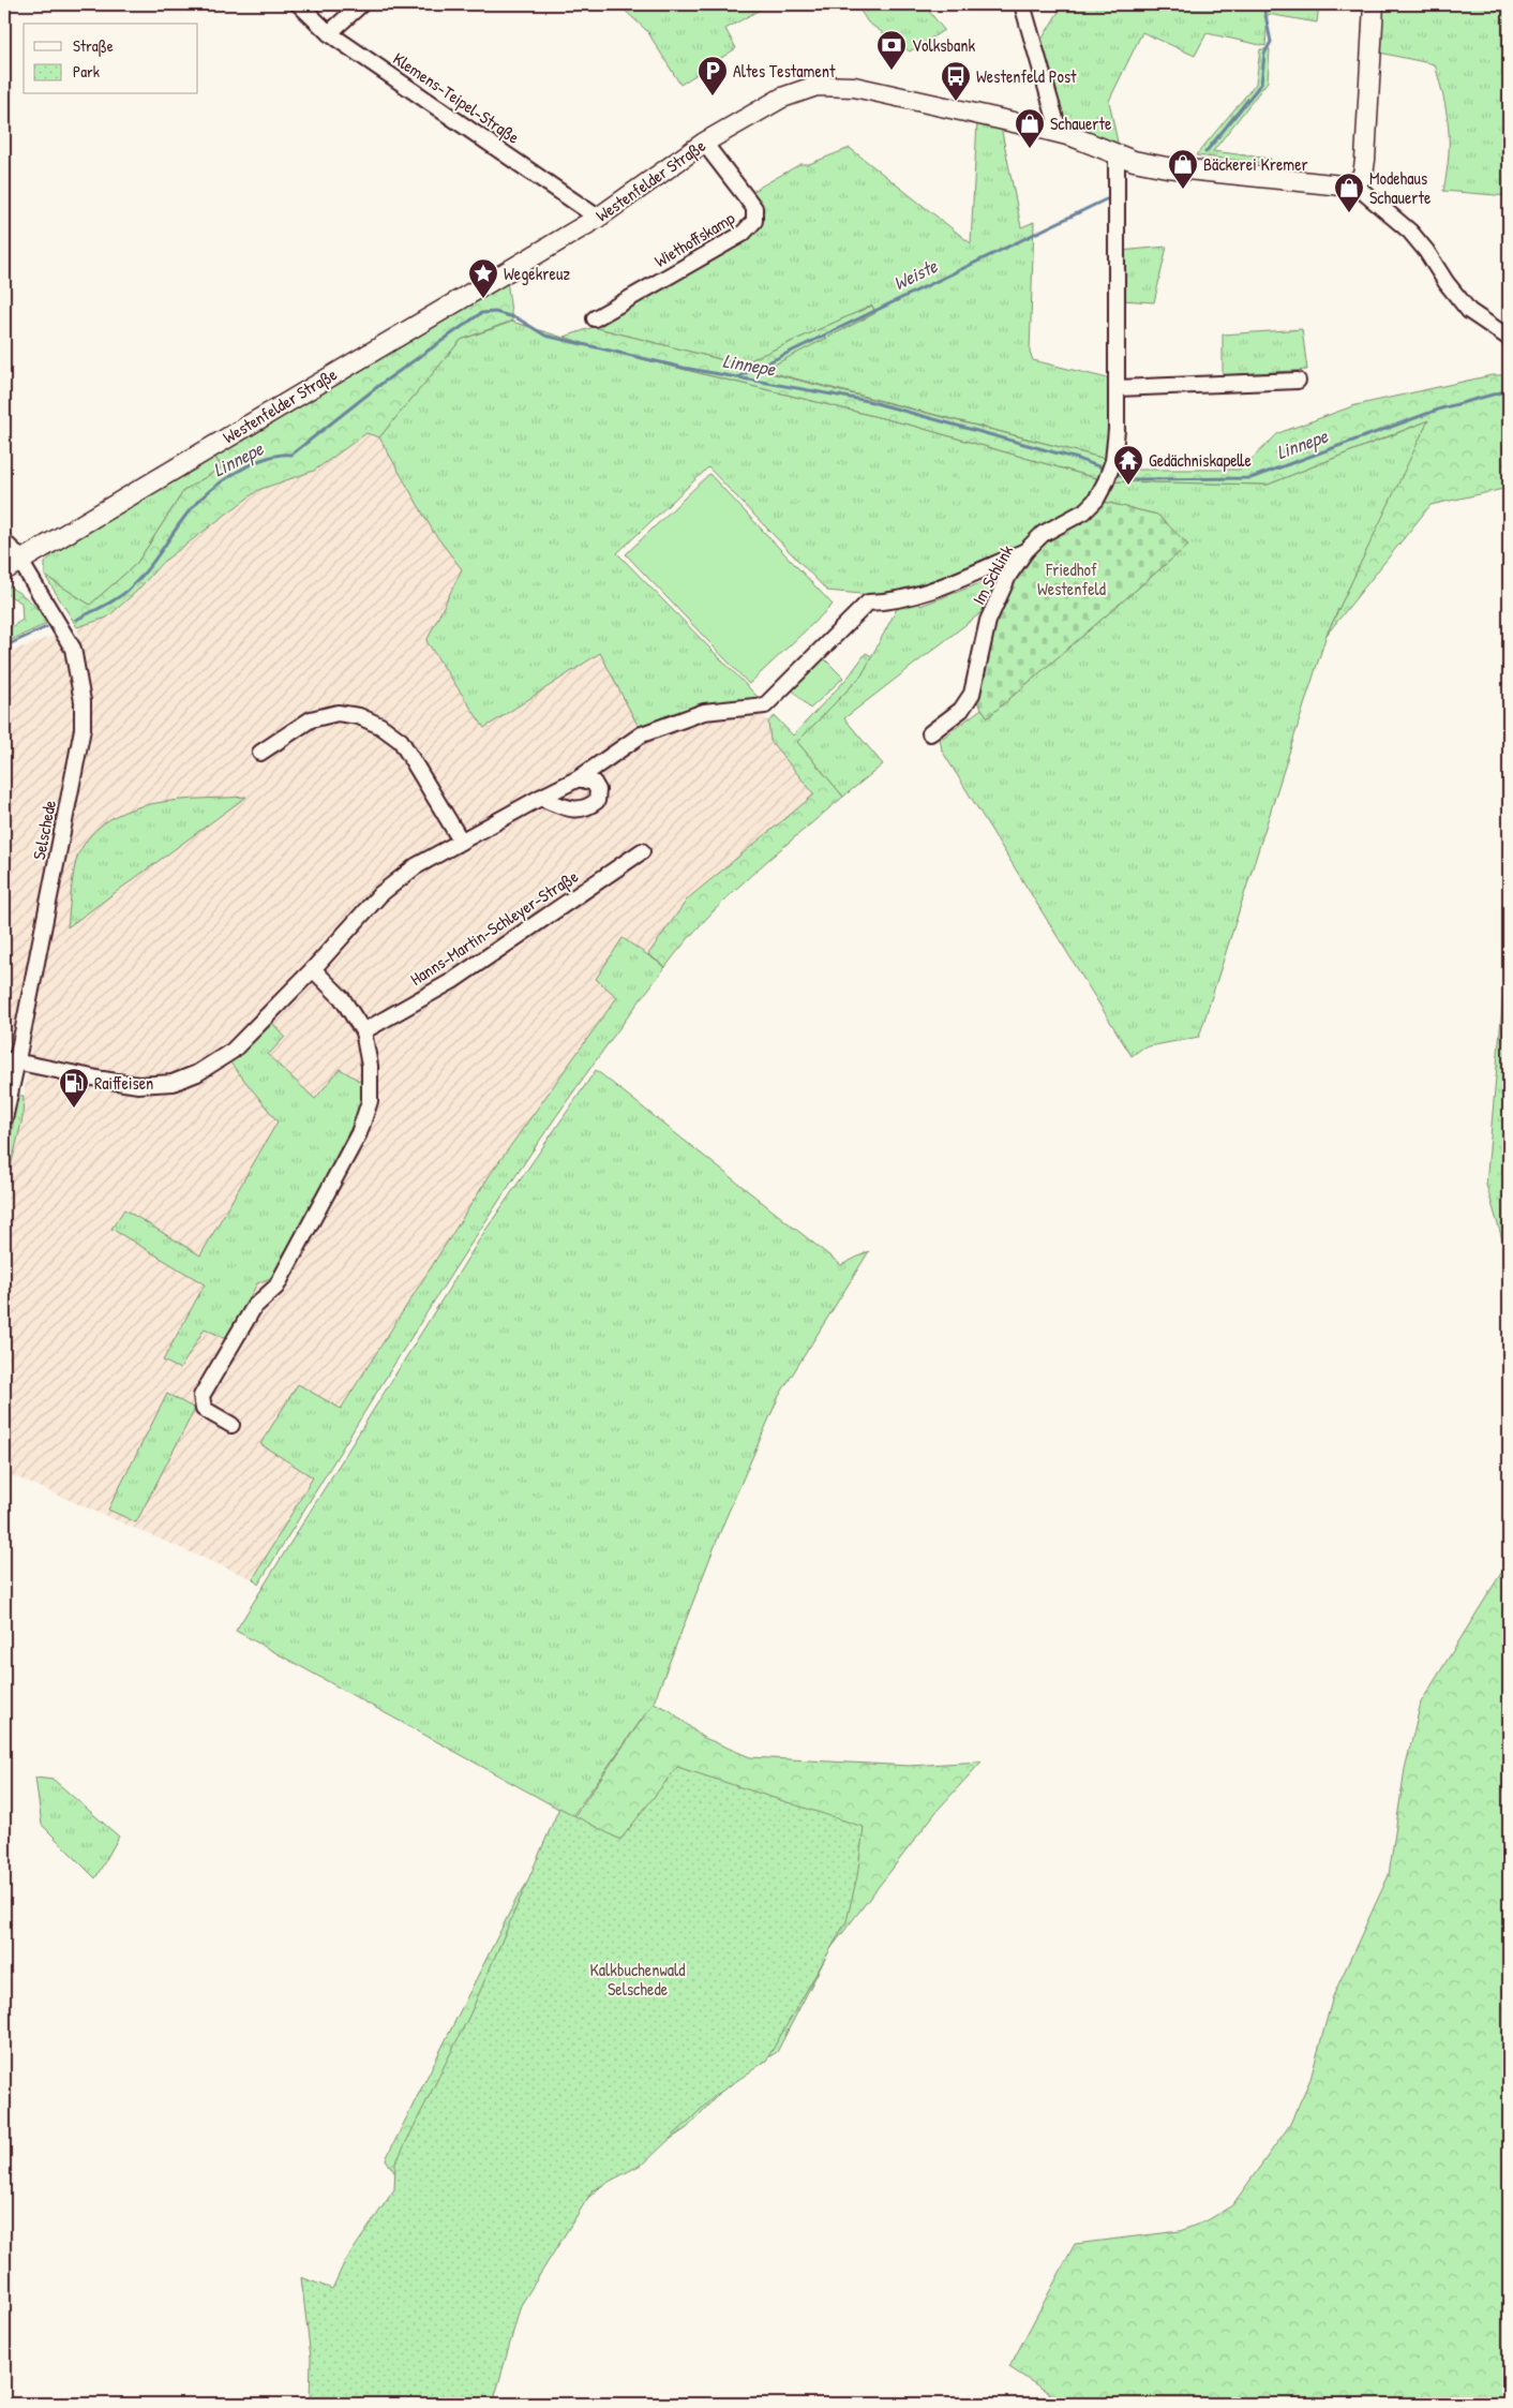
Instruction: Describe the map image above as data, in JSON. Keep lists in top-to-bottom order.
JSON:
{
  "streets": {
    "main road": ["Westenfelder Straße"],
    "street": [
      "Klemens-Teipel-Straße",
      "Wiethoffskamp",
      "Im Schlink",
      "Selschede",
      "Hanns-Martin-Schleyer-Straße"
    ]
  },
  "crossings": [
    ["Klemens-Teipel-Straße", "Westenfelder Straße"],
    ["Westenfelder Straße", "Wiethoffskamp"],
    ["Westenfelder Straße", "Im Schlink"],
    ["Westenfelder Straße", "Selschede"]
  ],
  "water": ["Weiste", "Linnepe"],
  "parks": ["Friedhof Westenfeld", "Kalkbuchenwald Selschede"],
  "places": {
    "bank": ["Volksbank"],
    "parking": ["Altes Testament"],
    "bus stop": ["Westenfeld Post"],
    "shop": ["Schauerte", "Bäckerei Kremer", "Modehaus Schauerte"],
    "place": ["Wegekreuz"],
    "temple": ["Gedächniskapelle"],
    "fuel station": ["Raiffeisen"]
  },
  "legend": ["Straße", "Park"]
}
